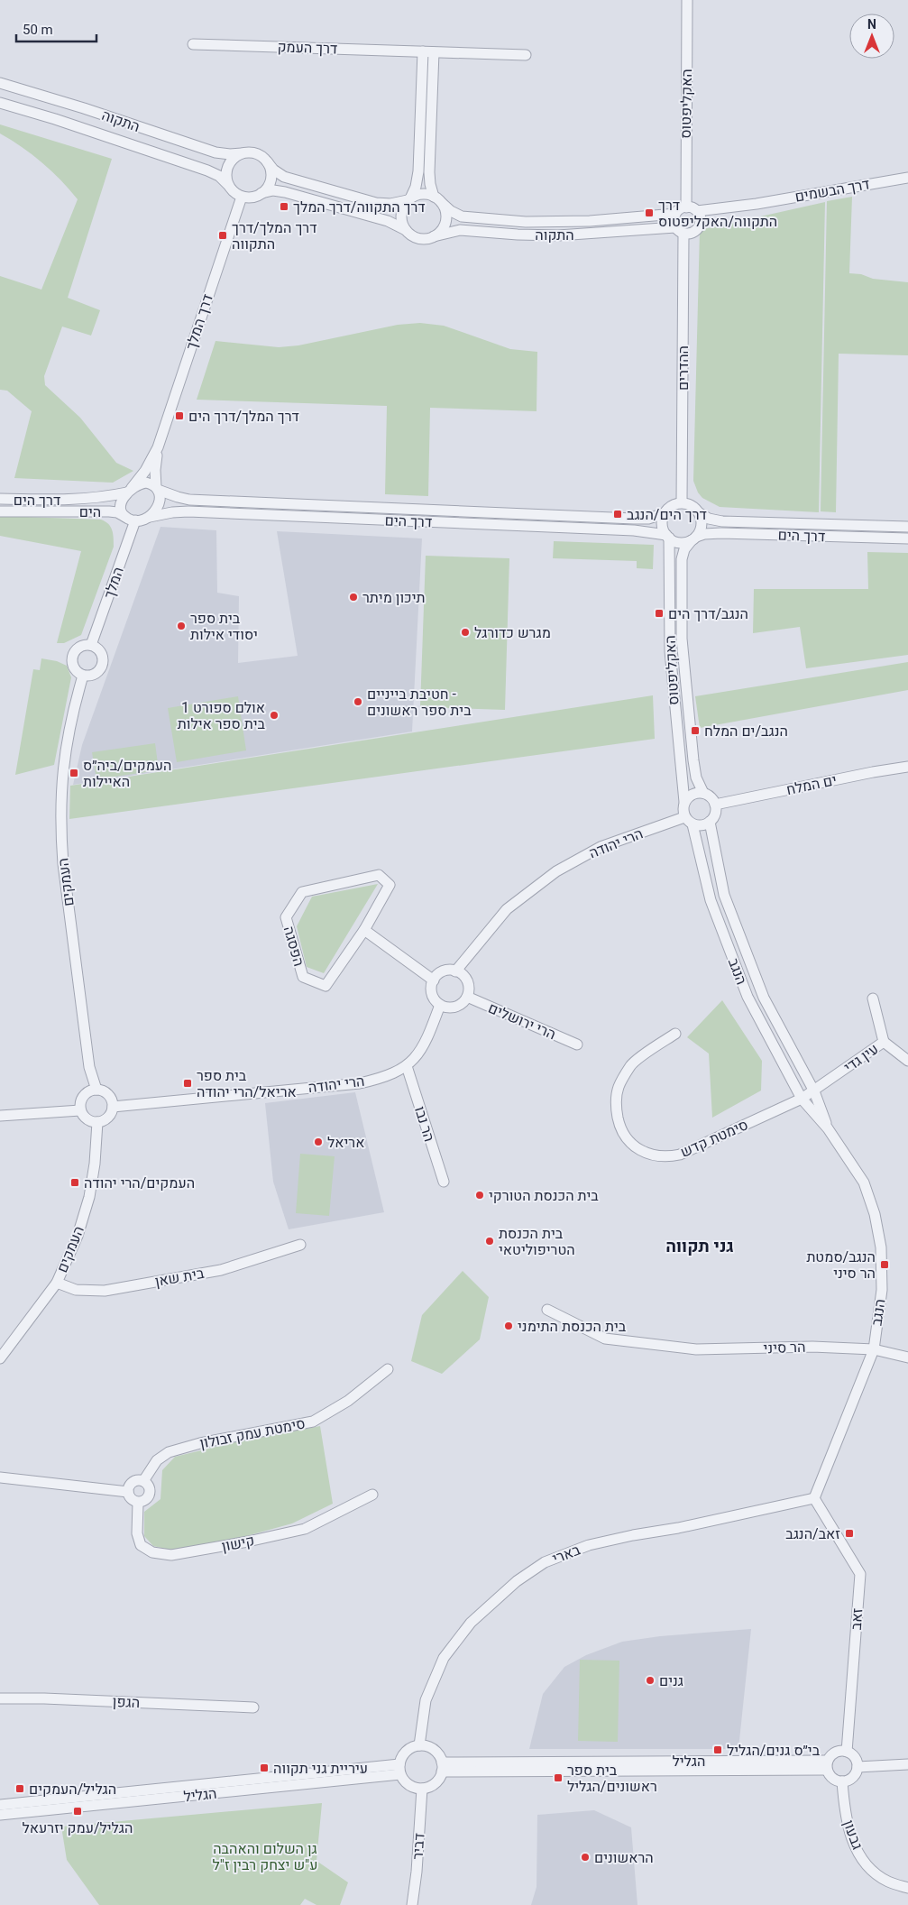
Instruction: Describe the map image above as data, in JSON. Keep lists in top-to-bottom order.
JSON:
{
  "streets": {
    "street": [
      "דרך העמק",
      "האקליפטוס",
      "התקוה",
      "דרך הבשמים",
      "דרך המלך",
      "ההדרים",
      "דרך הים",
      "הים",
      "המלך",
      "ים המלח",
      "הרי יהודה",
      "העמקים",
      "הפסגה",
      "הנגב",
      "הרי ירושלים",
      "עין גדי",
      "הר נבו",
      "סימטת קדש",
      "בית שאן",
      "הר סיני",
      "סימטת עמק זבולון",
      "קישון",
      "בארי",
      "זאב",
      "הגפן",
      "הגליל",
      "גבעון",
      "דביר"
    ]
  },
  "crossings": [
    ["האקליפטוס", "התקוה"],
    ["האקליפטוס", "דרך הבשמים"],
    ["האקליפטוס", "ההדרים"],
    ["האקליפטוס", "דרך הים"],
    ["האקליפטוס", "ים המלח"],
    ["האקליפטוס", "הרי יהודה"],
    ["האקליפטוס", "הנגב"],
    ["התקוה", "דרך הבשמים"],
    ["התקוה", "דרך המלך"],
    ["התקוה", "ההדרים"],
    ["דרך הבשמים", "ההדרים"],
    ["ההדרים", "דרך הים"],
    ["דרך הים", "הים"],
    ["דרך הים", "המלך"],
    ["הים", "המלך"],
    ["המלך", "העמקים"],
    ["ים המלח", "הרי יהודה"],
    ["ים המלח", "הנגב"],
    ["הרי יהודה", "העמקים"],
    ["הרי יהודה", "הנגב"],
    ["הרי יהודה", "הרי ירושלים"],
    ["הרי יהודה", "הר נבו"],
    ["העמקים", "בית שאן"],
    ["הנגב", "עין גדי"],
    ["הנגב", "סימטת קדש"],
    ["הנגב", "הר סיני"],
    ["הנגב", "בארי"],
    ["הנגב", "זאב"],
    ["עין גדי", "סימטת קדש"],
    ["סימטת עמק זבולון", "קישון"],
    ["בארי", "זאב"],
    ["בארי", "הגליל"],
    ["בארי", "דביר"],
    ["זאב", "הגליל"],
    ["זאב", "גבעון"],
    ["הגליל", "גבעון"],
    ["הגליל", "דביר"]
  ],
  "districts": ["גני תקווה"],
  "parks": ["גן השלום והאהבה ע\"ש יצחק רבין ז\"ל"],
  "places": {
    "transit": [
      "דרך התקווה/דרך המלך",
      "דרך התקווה/האקליפטוס",
      "דרך המלך/דרך התקווה",
      "דרך המלך/דרך הים",
      "דרך הים/הנגב",
      "הנגב/דרך הים",
      "הנגב/ים המלח",
      "העמקים/ביה״ס האיילות",
      "בית ספר אריאל/הרי יהודה",
      "העמקים/הרי יהודה",
      "הנגב/סמטת הר סיני",
      "זאב/הנגב",
      "בי״ס גנים/הגליל",
      "עיריית גני תקווה",
      "בית ספר ראשונים/הגליל",
      "הגליל/העמקים",
      "הגליל/עמק יזרעאל"
    ],
    "other": [
      "תיכון מיתר",
      "בית ספר יסודי אילות",
      "מגרש כדורגל",
      "חטיבת בייניים - בית ספר ראשונים",
      "אולם ספורט 1 בית ספר אילות",
      "אריאל",
      "בית הכנסת הטורקי",
      "בית הכנסת הטריפוליטאי",
      "בית הכנסת התימני",
      "גנים",
      "הראשונים"
    ]
  },
  "scale_bar": "50 m",
  "north": "top"
}
